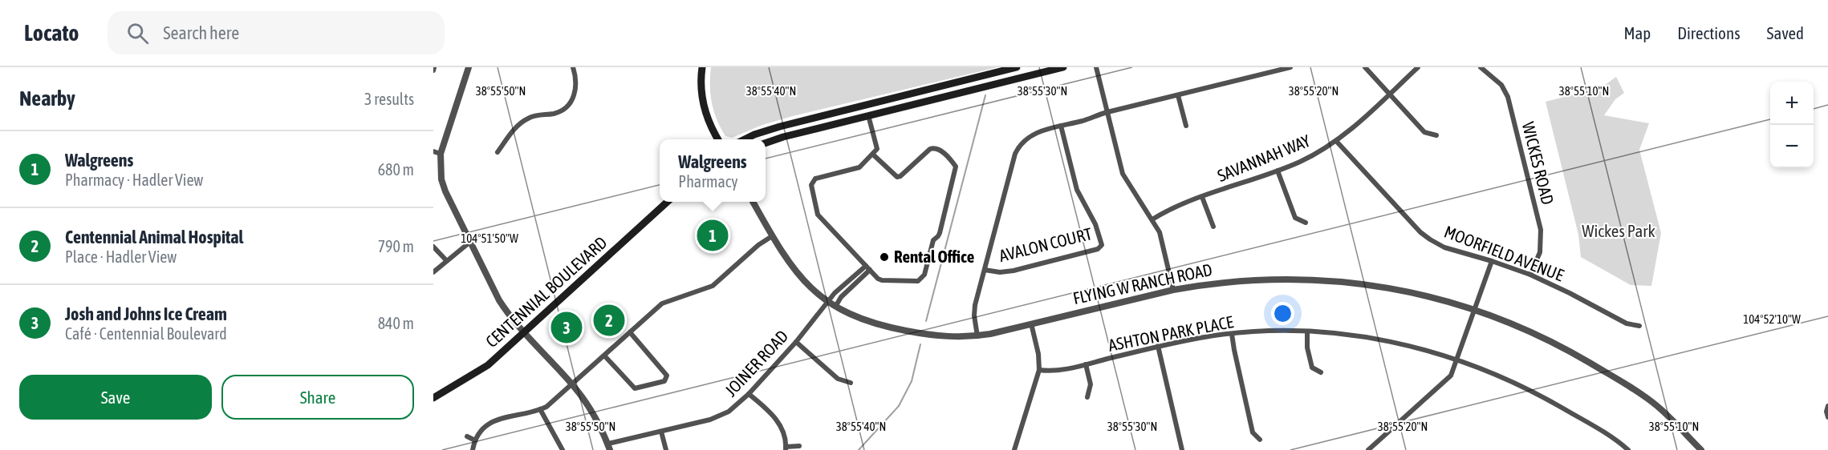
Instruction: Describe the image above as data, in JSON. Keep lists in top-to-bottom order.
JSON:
{
  "streets": {
    "main road": ["CENTENNIAL BOULEVARD"],
    "street": [
      "SAVANNAH WAY",
      "WICKES ROAD",
      "AVALON COURT",
      "MOORFIELD AVENUE",
      "FLYING W RANCH ROAD",
      "ASHTON PARK PLACE",
      "JOINER ROAD"
    ]
  },
  "crossings": [
    ["SAVANNAH WAY", "MOORFIELD AVENUE"],
    ["WICKES ROAD", "MOORFIELD AVENUE"],
    ["FLYING W RANCH ROAD", "JOINER ROAD"]
  ],
  "parks": ["Wickes Park"],
  "places": ["Rental Office"],
  "page": {
    "header": "Locato",
    "search": "Search here",
    "nav": ["Map", "Directions", "Saved"],
    "heading": ["Nearby", "3 results"],
    "map_buttons": ["+", "−"],
    "list": [
      {
        "mark": "1",
        "name": "Walgreens",
        "note": "Pharmacy · Hadler View",
        "value": "680 m"
      },
      {
        "mark": "2",
        "name": "Centennial Animal Hospital",
        "note": "Place · Hadler View",
        "value": "790 m"
      },
      {
        "mark": "3",
        "name": "Josh and Johns Ice Cream",
        "note": "Café · Centennial Boulevard",
        "value": "840 m"
      }
    ],
    "popup": ["Walgreens", "Pharmacy"],
    "pins": ["1", "2", "3"],
    "buttons": ["Save", "Share"]
  },
  "coordinates": [
    "38°55'50\"N",
    "38°55'40\"N",
    "38°55'30\"N",
    "38°55'20\"N",
    "38°55'10\"N",
    "104°51'50\"W",
    "104°52'10\"W"
  ]
}
